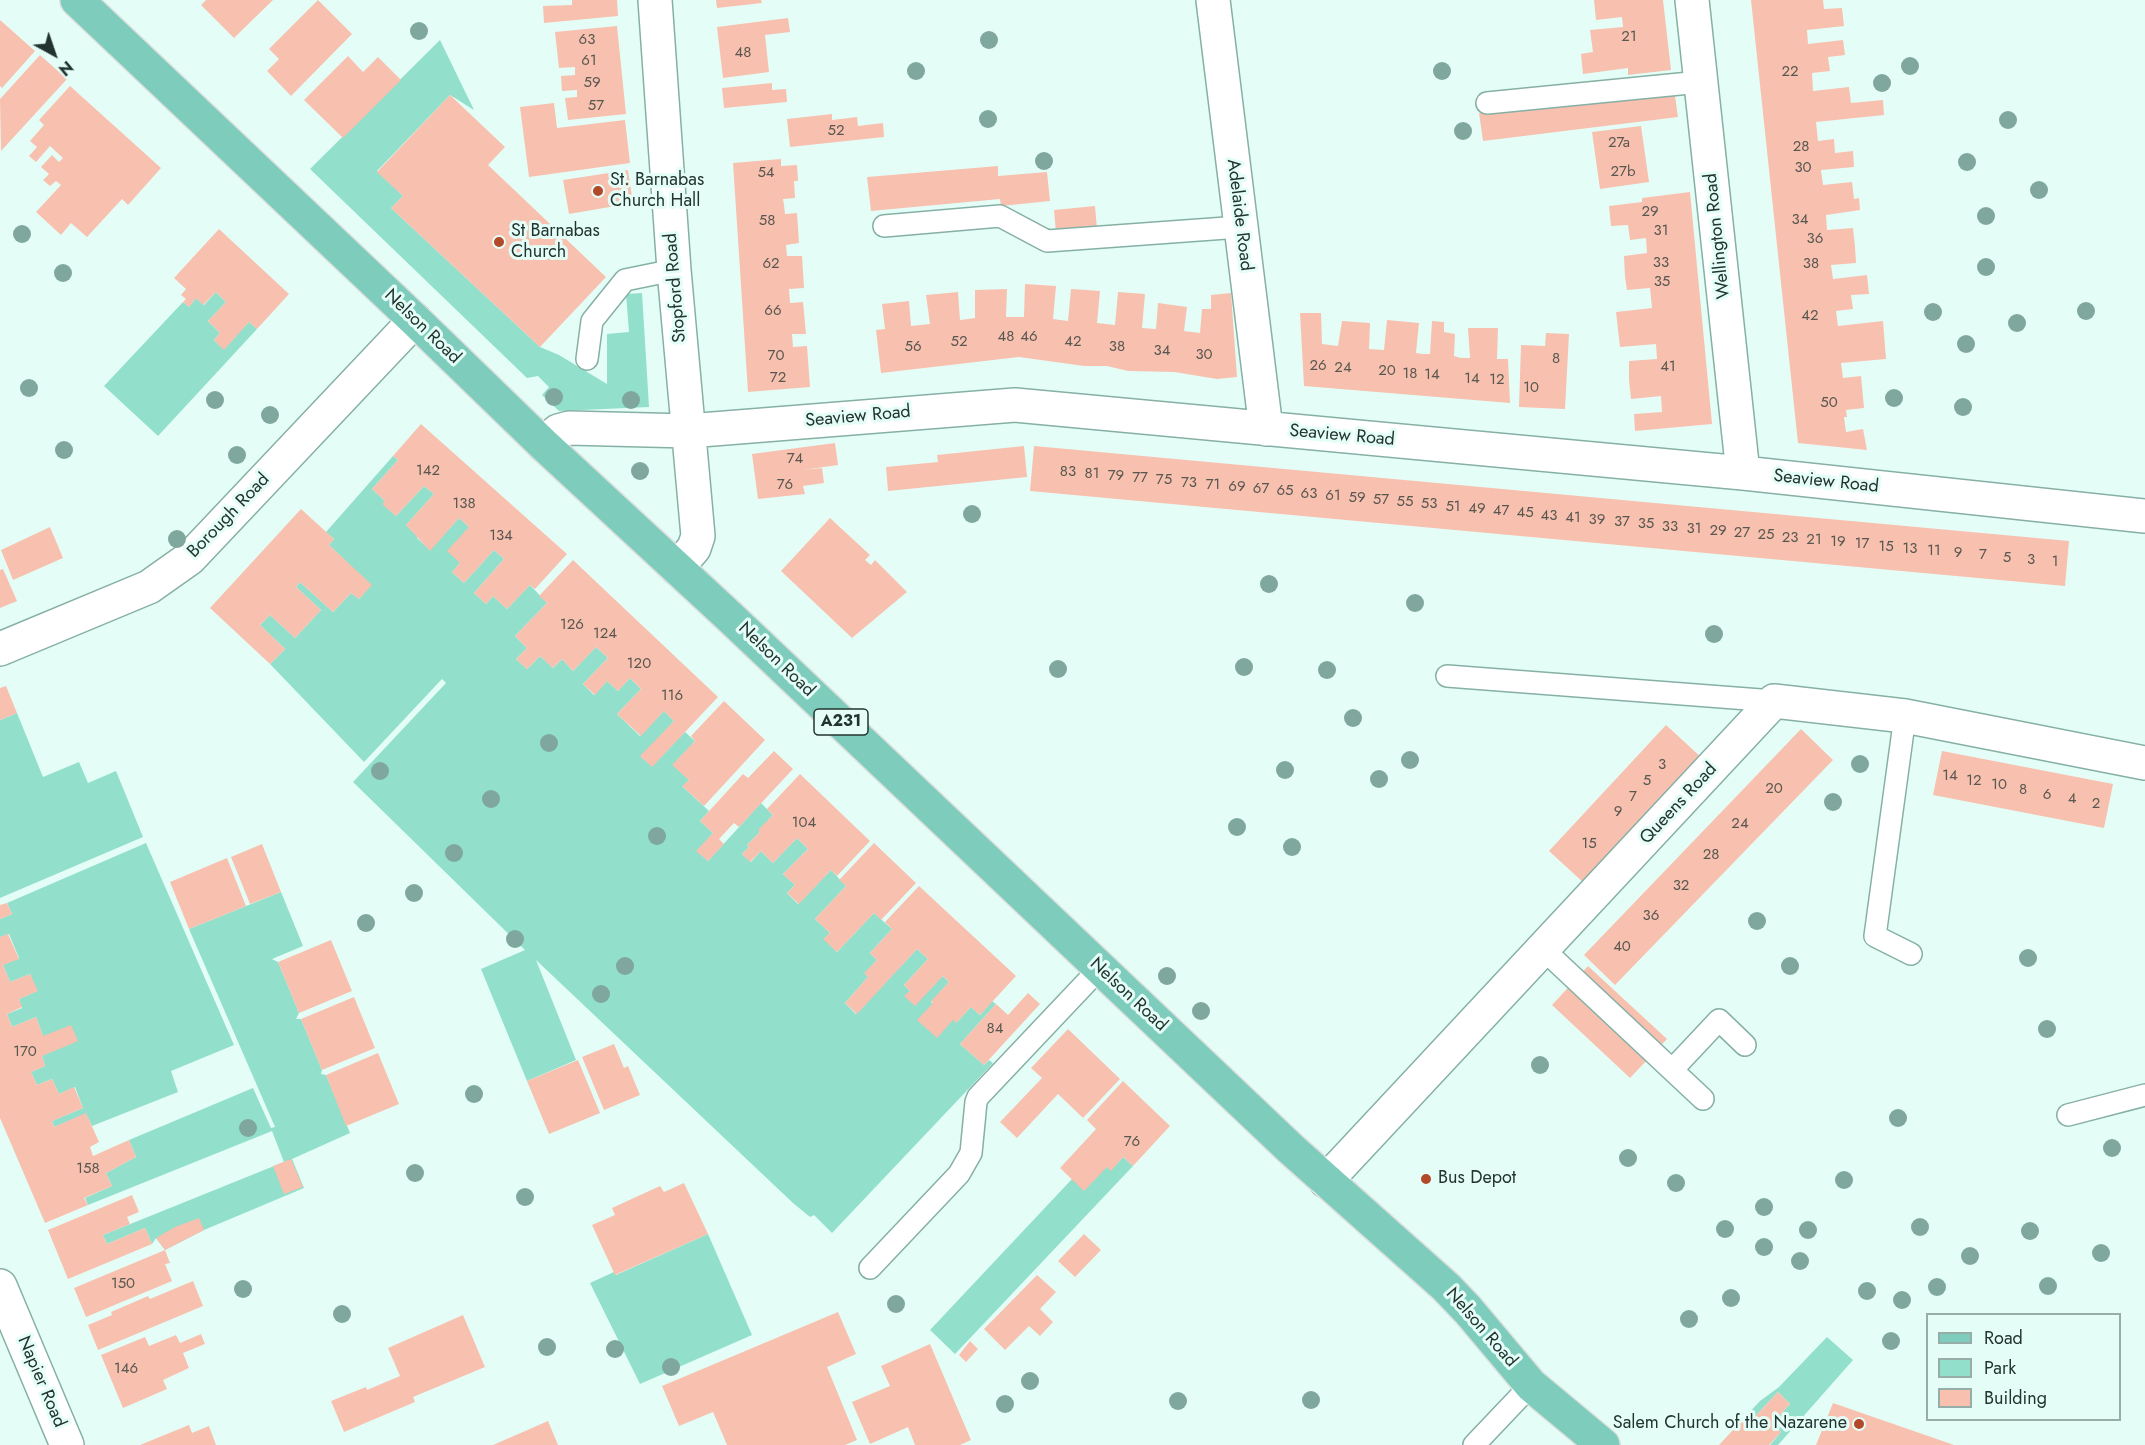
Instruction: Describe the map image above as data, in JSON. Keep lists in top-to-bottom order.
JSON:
{
  "streets": {
    "main road": ["Nelson Road", "A231"],
    "street": [
      "Adelaide Road",
      "Wellington Road",
      "Stopford Road",
      "Seaview Road",
      "Borough Road",
      "Queens Road",
      "Napier Road"
    ]
  },
  "crossings": [
    ["Adelaide Road", "Seaview Road"],
    ["Wellington Road", "Seaview Road"],
    ["Stopford Road", "Nelson Road"],
    ["Stopford Road", "Seaview Road"],
    ["Nelson Road", "Seaview Road"],
    ["Nelson Road", "Borough Road"],
    ["Nelson Road", "Queens Road"]
  ],
  "places": [
    "St. Barnabas Church Hall",
    "St Barnabas Church",
    "Bus Depot",
    "Salem Church of the Nazarene"
  ],
  "house_numbers": [
    "21",
    "63",
    "48",
    "61",
    "22",
    "59",
    "57",
    "52",
    "27a",
    "28",
    "30",
    "27b",
    "54",
    "29",
    "34",
    "58",
    "31",
    "36",
    "33",
    "62",
    "38",
    "35",
    "66",
    "42",
    "48",
    "46",
    "52",
    "42",
    "56",
    "38",
    "34",
    "30",
    "70",
    "8",
    "26",
    "41",
    "24",
    "20",
    "18",
    "14",
    "72",
    "14",
    "12",
    "10",
    "50",
    "74",
    "142",
    "83",
    "81",
    "79",
    "77",
    "75",
    "73",
    "76",
    "71",
    "69",
    "67",
    "65",
    "63",
    "61",
    "59",
    "57",
    "55",
    "138",
    "53",
    "51",
    "49",
    "47",
    "45",
    "43",
    "41",
    "39",
    "37",
    "35",
    "33",
    "31",
    "29",
    "27",
    "25",
    "134",
    "23",
    "21",
    "19",
    "17",
    "15",
    "13",
    "11",
    "9",
    "7",
    "5",
    "3",
    "1",
    "126",
    "124",
    "120",
    "116",
    "3",
    "14",
    "5",
    "12",
    "10",
    "20",
    "8",
    "6",
    "7",
    "4",
    "2",
    "9",
    "104",
    "24",
    "15",
    "28",
    "32",
    "36",
    "40",
    "84",
    "170",
    "76",
    "158",
    "150",
    "146"
  ],
  "legend": ["Road", "Park", "Building"],
  "north": "bottom right"
}
